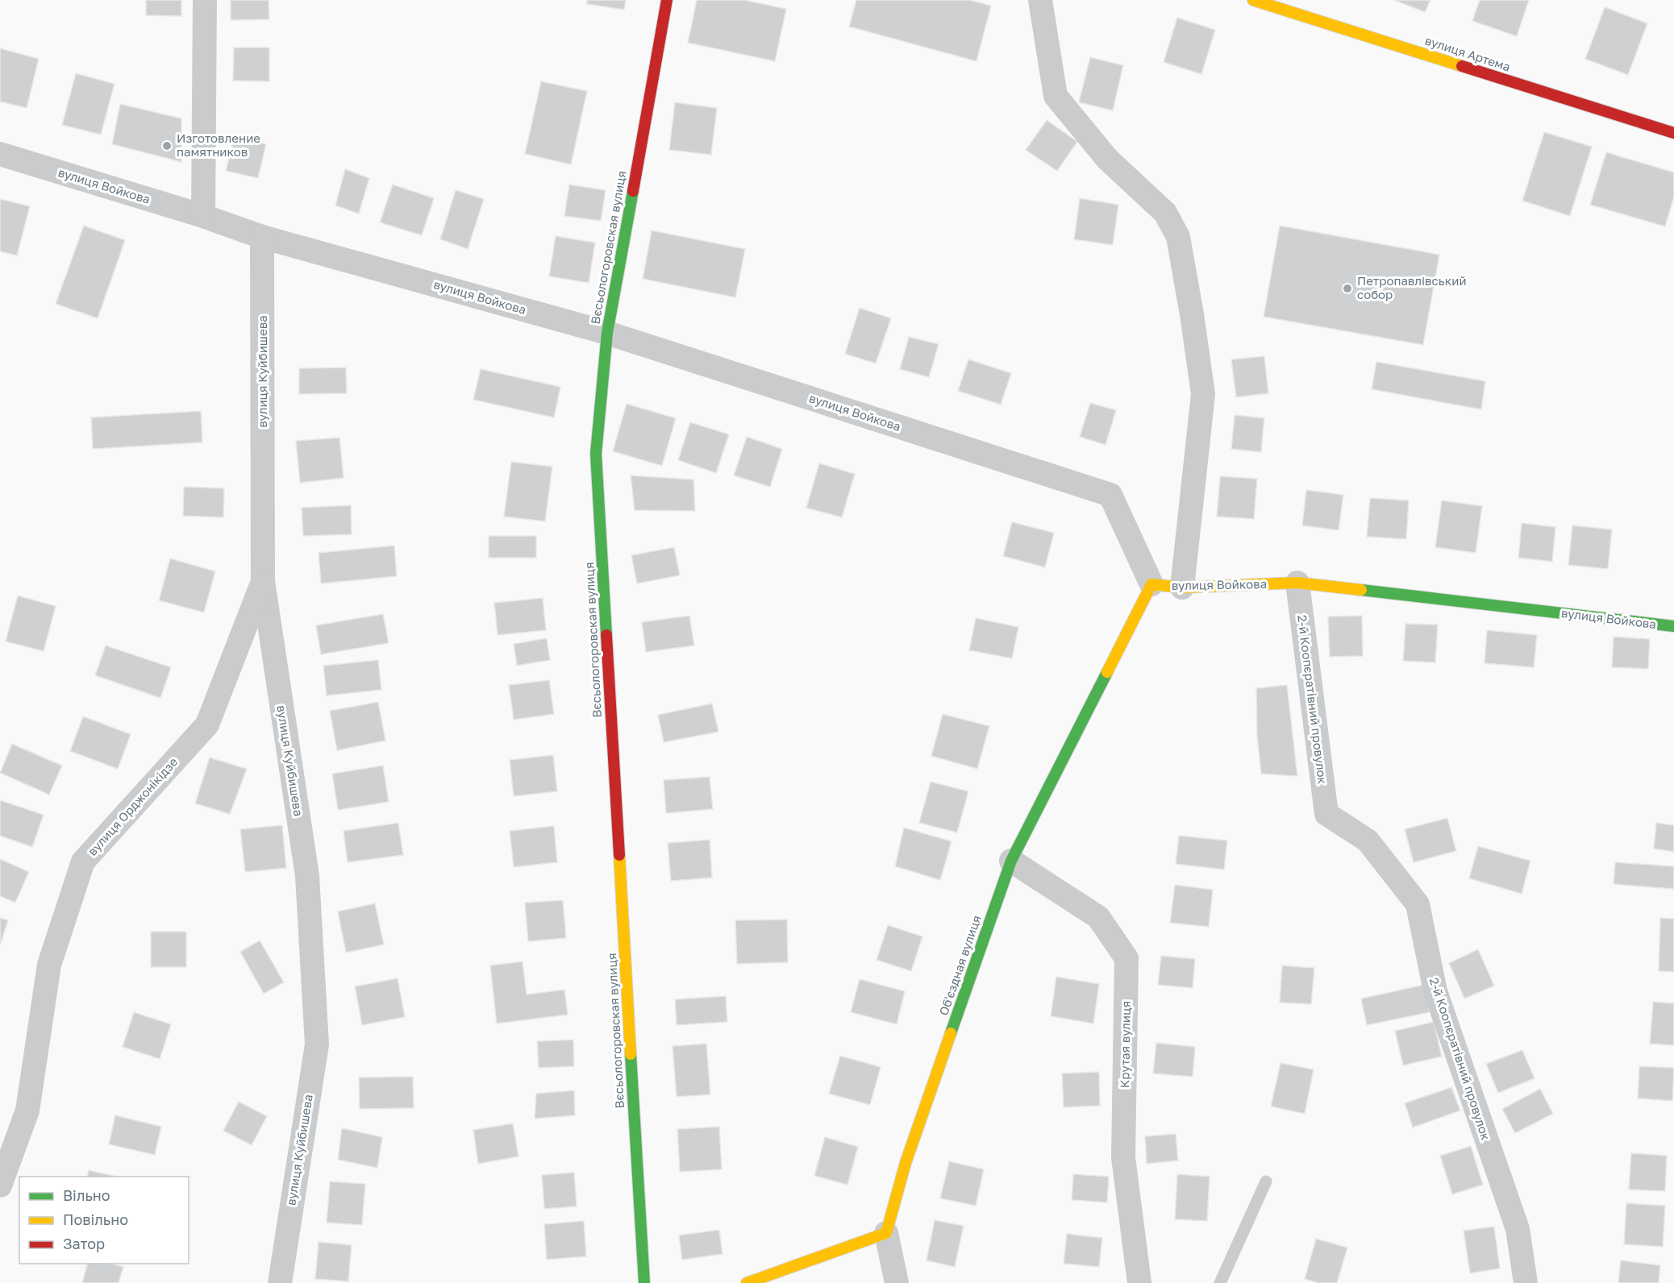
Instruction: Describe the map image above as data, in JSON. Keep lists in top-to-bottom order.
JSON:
{
  "streets": {
    "street": [
      "вулиця Артема",
      "вулиця Войкова",
      "Вєсьологоровская вулиця",
      "вулиця Куйбишева",
      "2-й Коопєратівний провулок",
      "вулиця Орджонікідзе",
      "Об'єздная вулиця",
      "Крутая вулиця"
    ]
  },
  "crossings": [
    ["вулиця Войкова", "Вєсьологоровская вулиця"],
    ["вулиця Войкова", "вулиця Куйбишева"],
    ["вулиця Войкова", "2-й Коопєратівний провулок"],
    ["вулиця Войкова", "Об'єздная вулиця"],
    ["вулиця Куйбишева", "вулиця Орджонікідзе"],
    ["Об'єздная вулиця", "Крутая вулиця"]
  ],
  "places": ["Изготовление памятников", "Петропавлівський собор"],
  "legend": ["Вільно", "Повільно", "Затор"]
}
